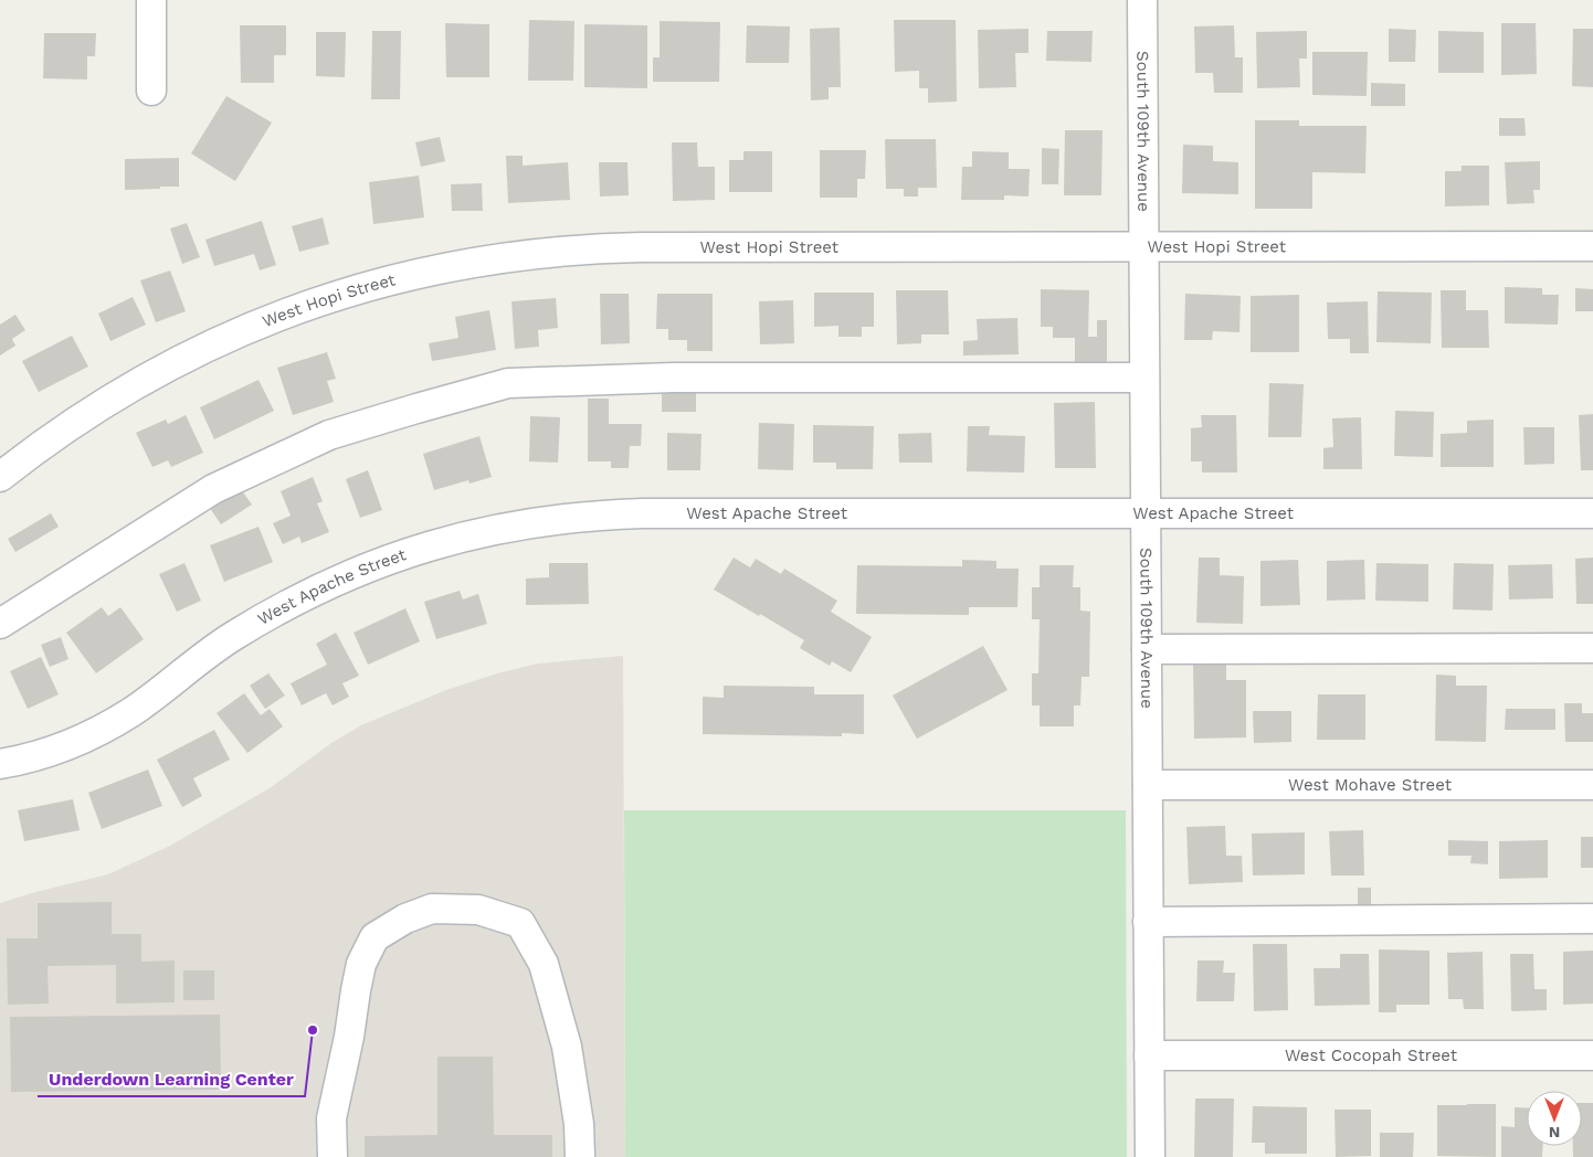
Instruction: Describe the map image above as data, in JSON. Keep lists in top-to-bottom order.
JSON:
{
  "streets": {
    "street": [
      "South 109th Avenue",
      "West Hopi Street",
      "West Apache Street",
      "West Mohave Street",
      "West Cocopah Street"
    ]
  },
  "crossings": [
    ["South 109th Avenue", "West Hopi Street"],
    ["South 109th Avenue", "West Apache Street"],
    ["South 109th Avenue", "West Mohave Street"],
    ["South 109th Avenue", "West Cocopah Street"]
  ],
  "places": ["Underdown Learning Center"],
  "north": "bottom"
}
